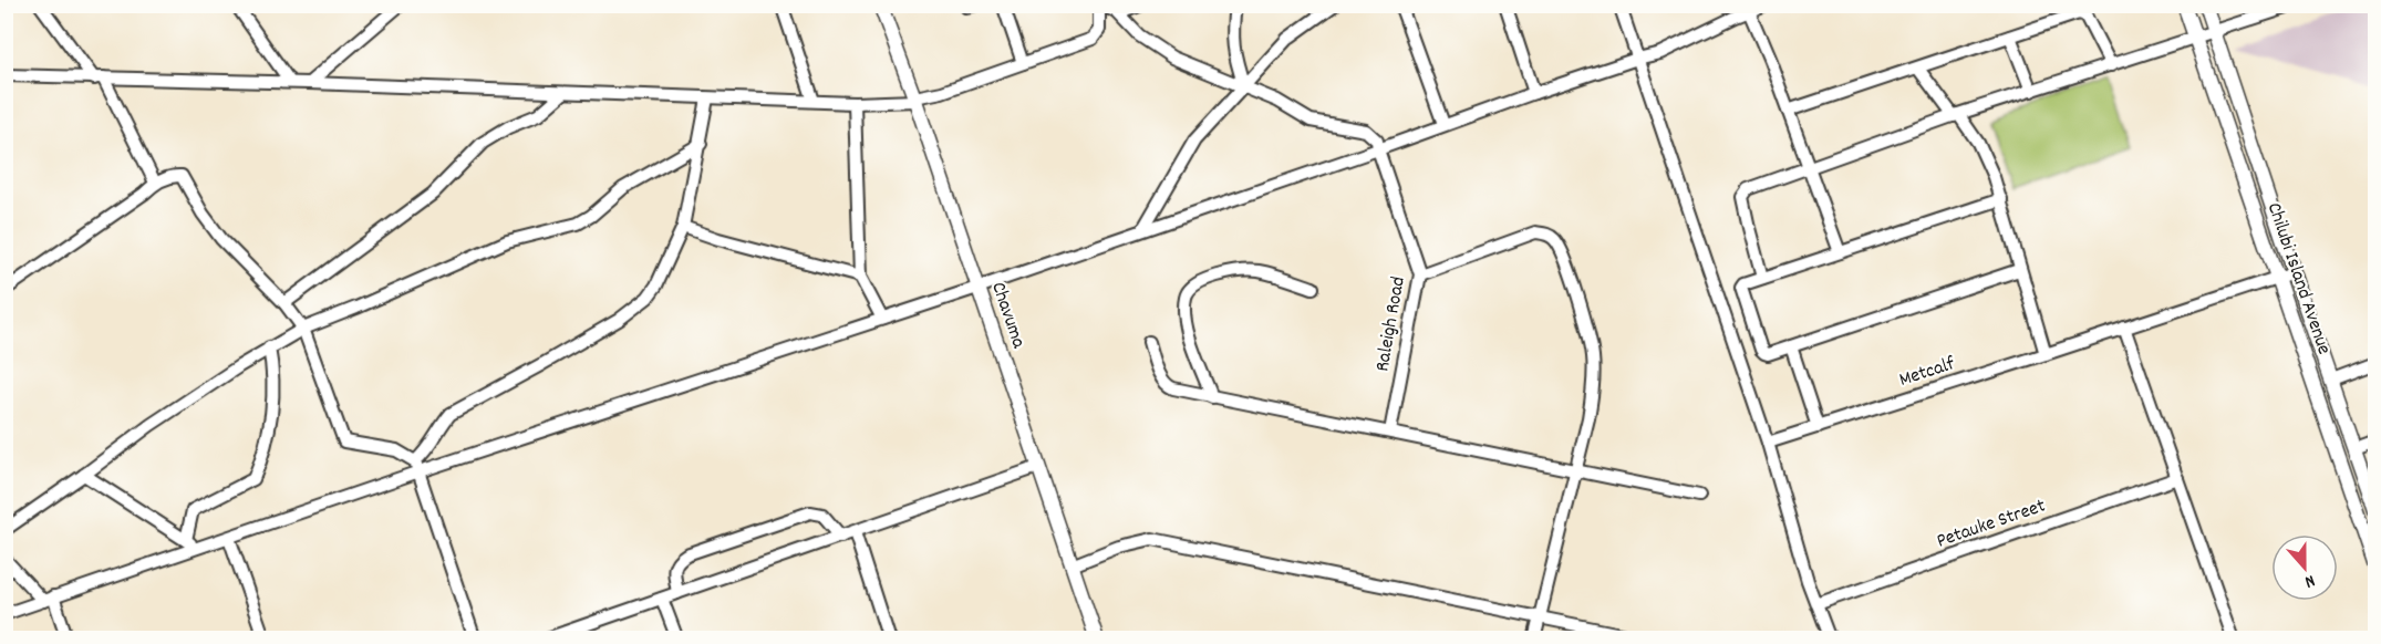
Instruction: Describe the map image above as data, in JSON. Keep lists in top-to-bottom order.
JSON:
{
  "streets": {
    "street": [
      "Chilubi Island Avenue",
      "Chavuma",
      "Raleigh Road",
      "Metcalf",
      "Petauke Street"
    ]
  },
  "crossings": [
    ["Chilubi Island Avenue", "Metcalf"]
  ],
  "north": "bottom"
}
